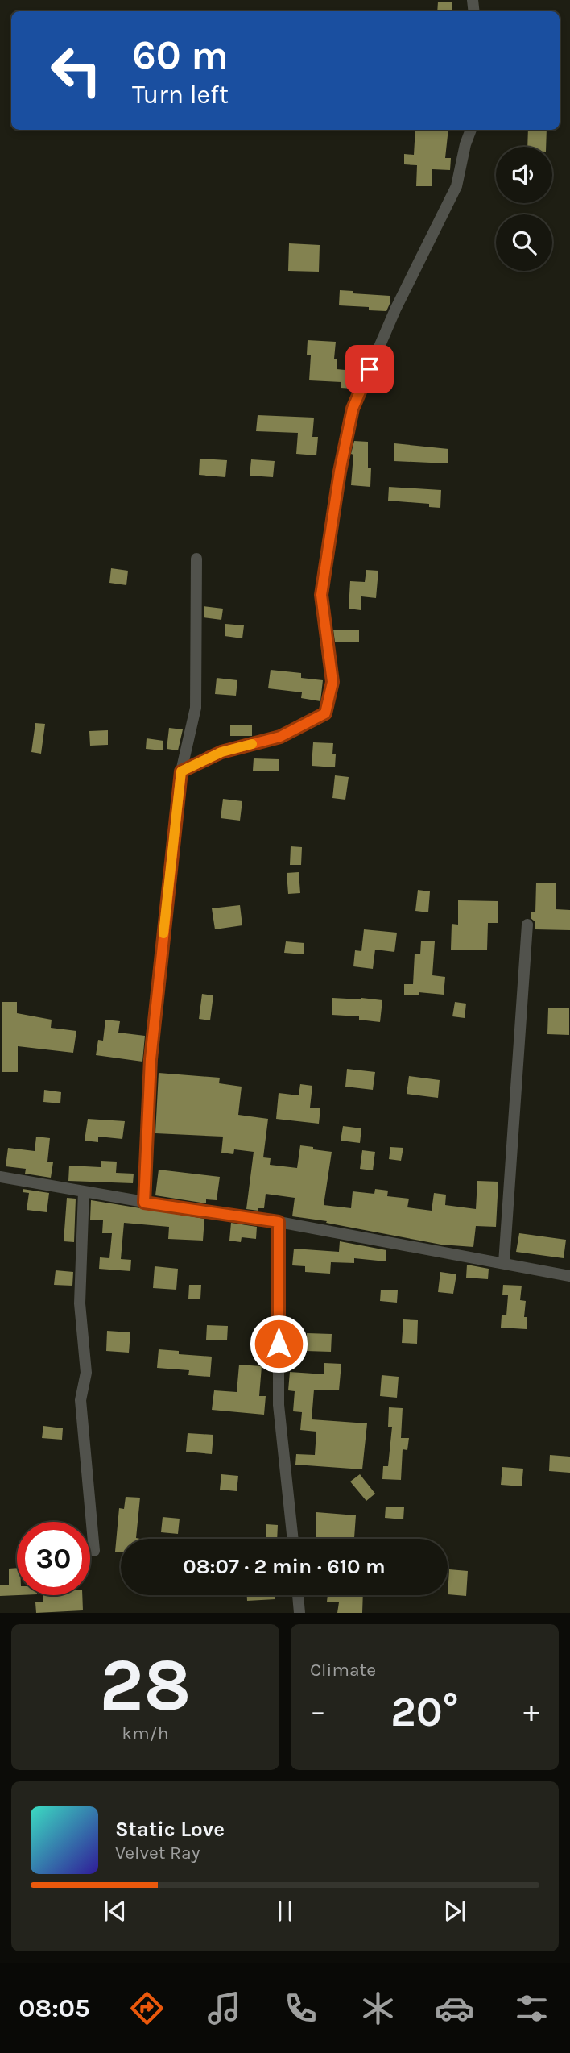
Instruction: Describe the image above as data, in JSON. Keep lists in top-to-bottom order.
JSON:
{
  "page": {
    "turn": ["60 m", "Turn left"],
    "limit": "30",
    "trip": "08:07 · 2 min · 610 m",
    "tile": [
      ["28", "km/h"],
      "Climate"
    ],
    "heat": ["−", "20°", "+"],
    "song": ["Static Love", "Velvet Ray"],
    "tabs": "08:05"
  }
}
